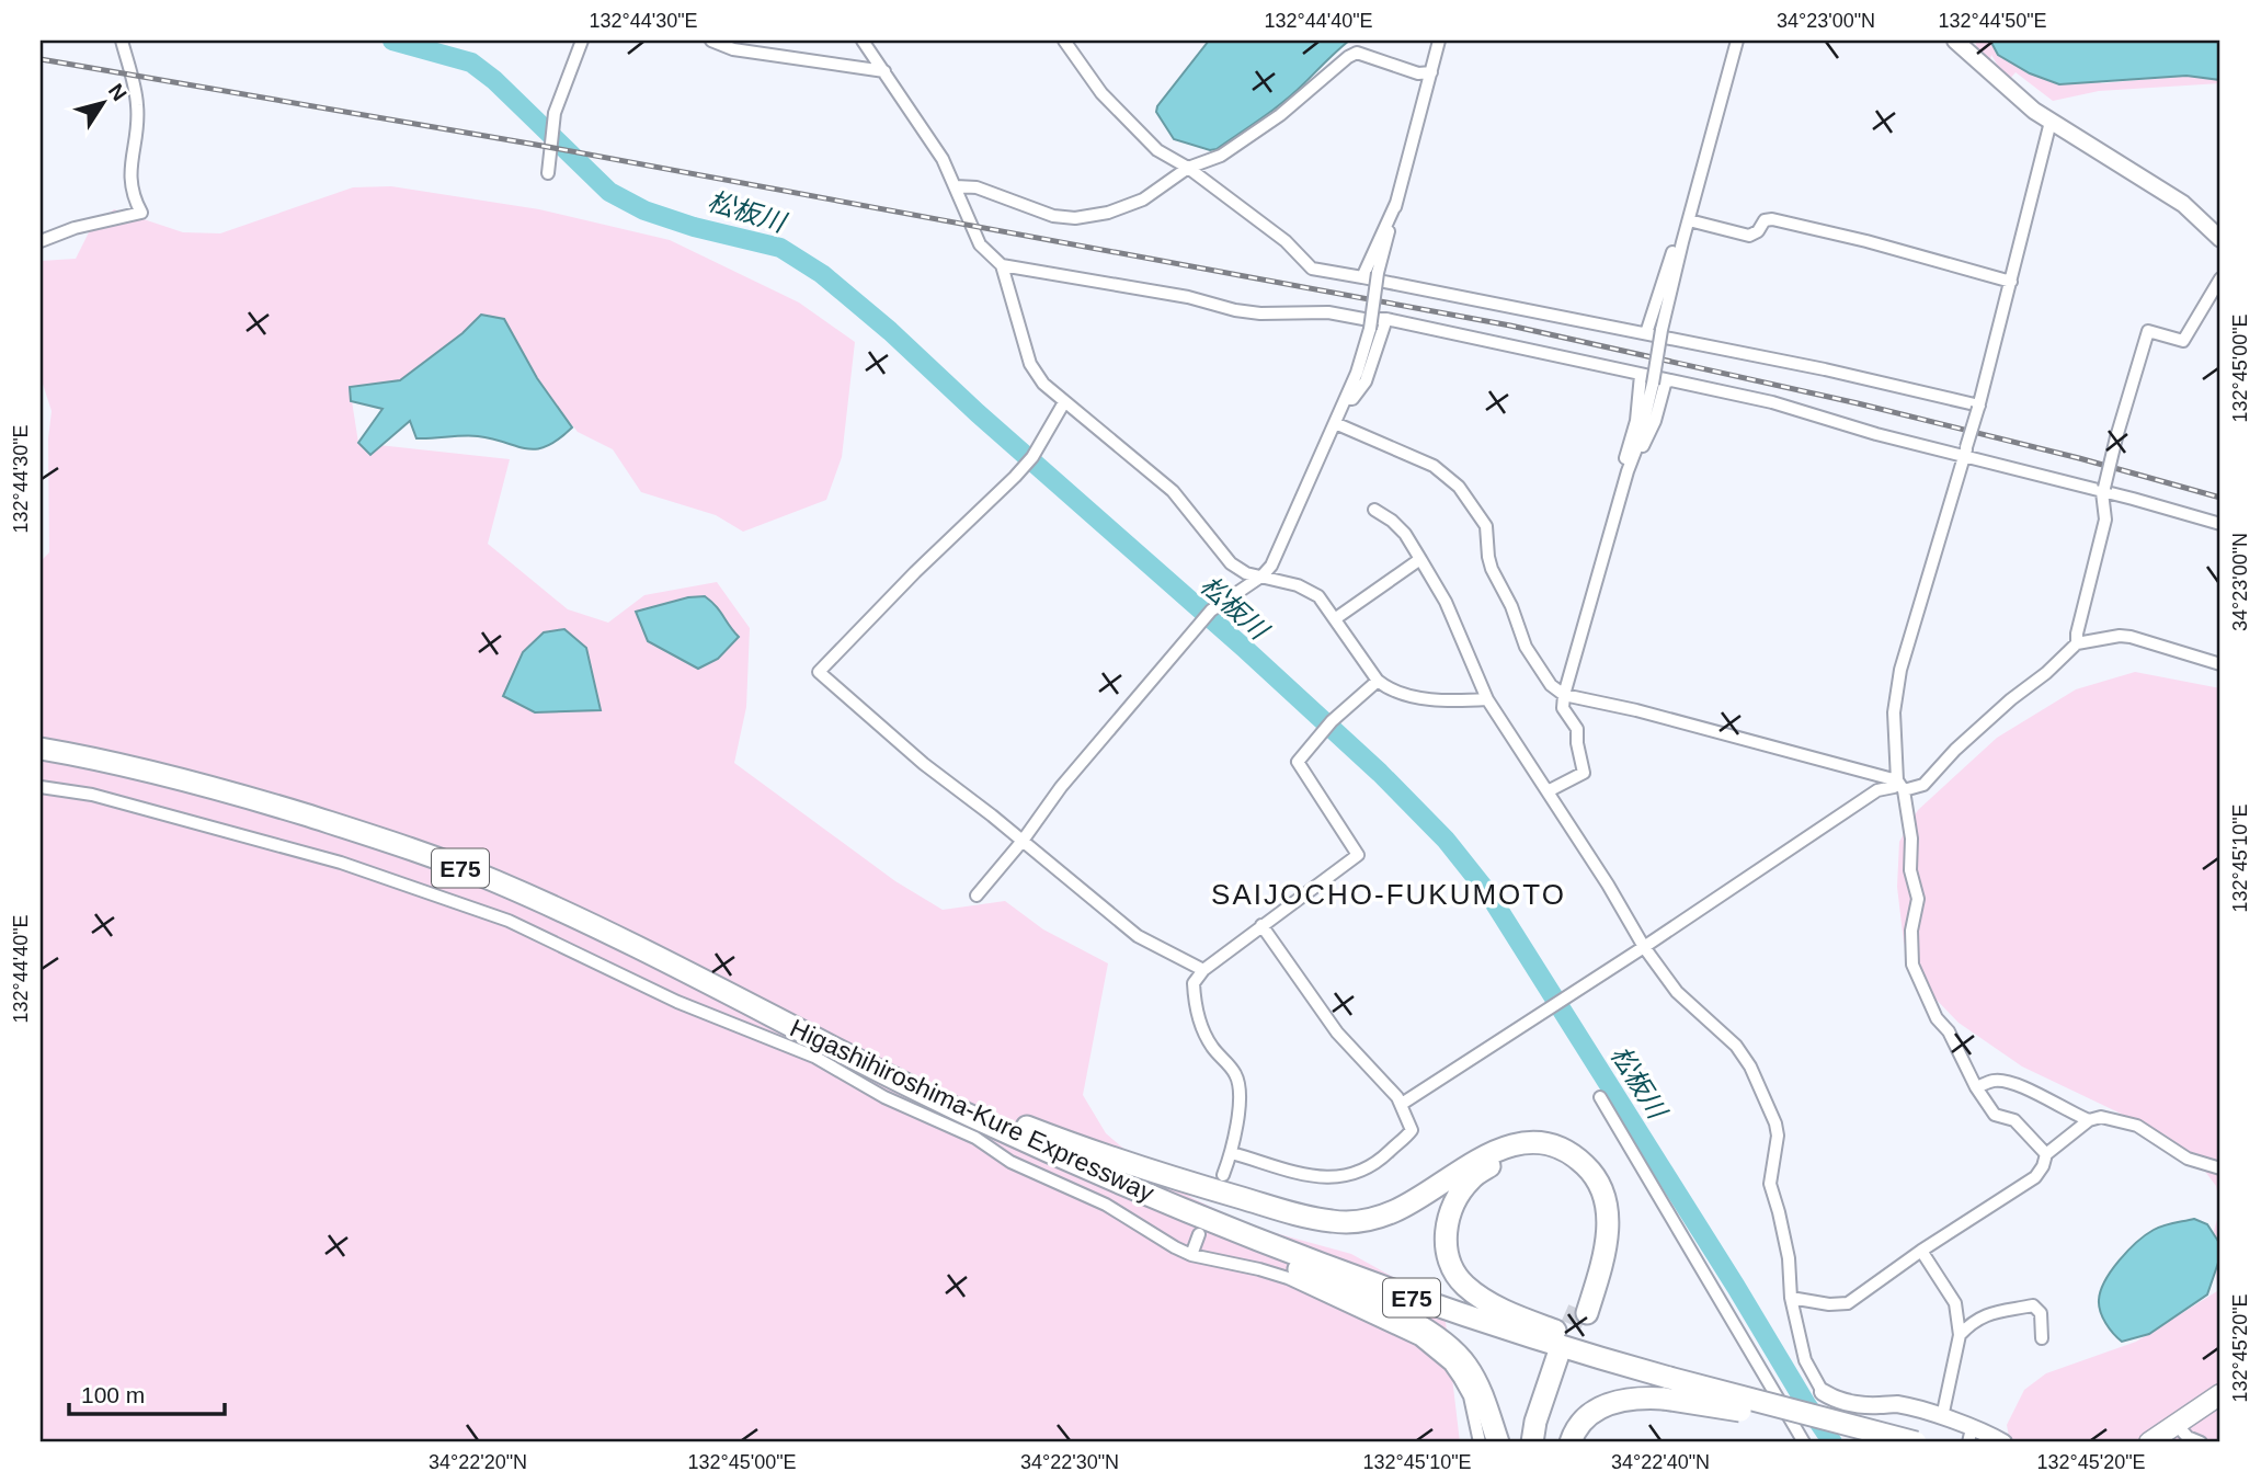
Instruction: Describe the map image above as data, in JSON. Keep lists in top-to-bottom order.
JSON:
{
  "streets": {
    "highway": ["E75", "Higashihiroshima-Kure Expressway"]
  },
  "districts": ["SAIJOCHO-FUKUMOTO"],
  "water": ["松板川"],
  "scale_bar": "100 m",
  "north": "top right",
  "coordinates": [
    "132°44'30\"E",
    "132°44'40\"E",
    "34°23'00\"N",
    "132°44'50\"E",
    "132°45'00\"E",
    "132°45'10\"E",
    "132°45'20\"E",
    "34°22'20\"N",
    "34°22'30\"N",
    "34°22'40\"N"
  ]
}
